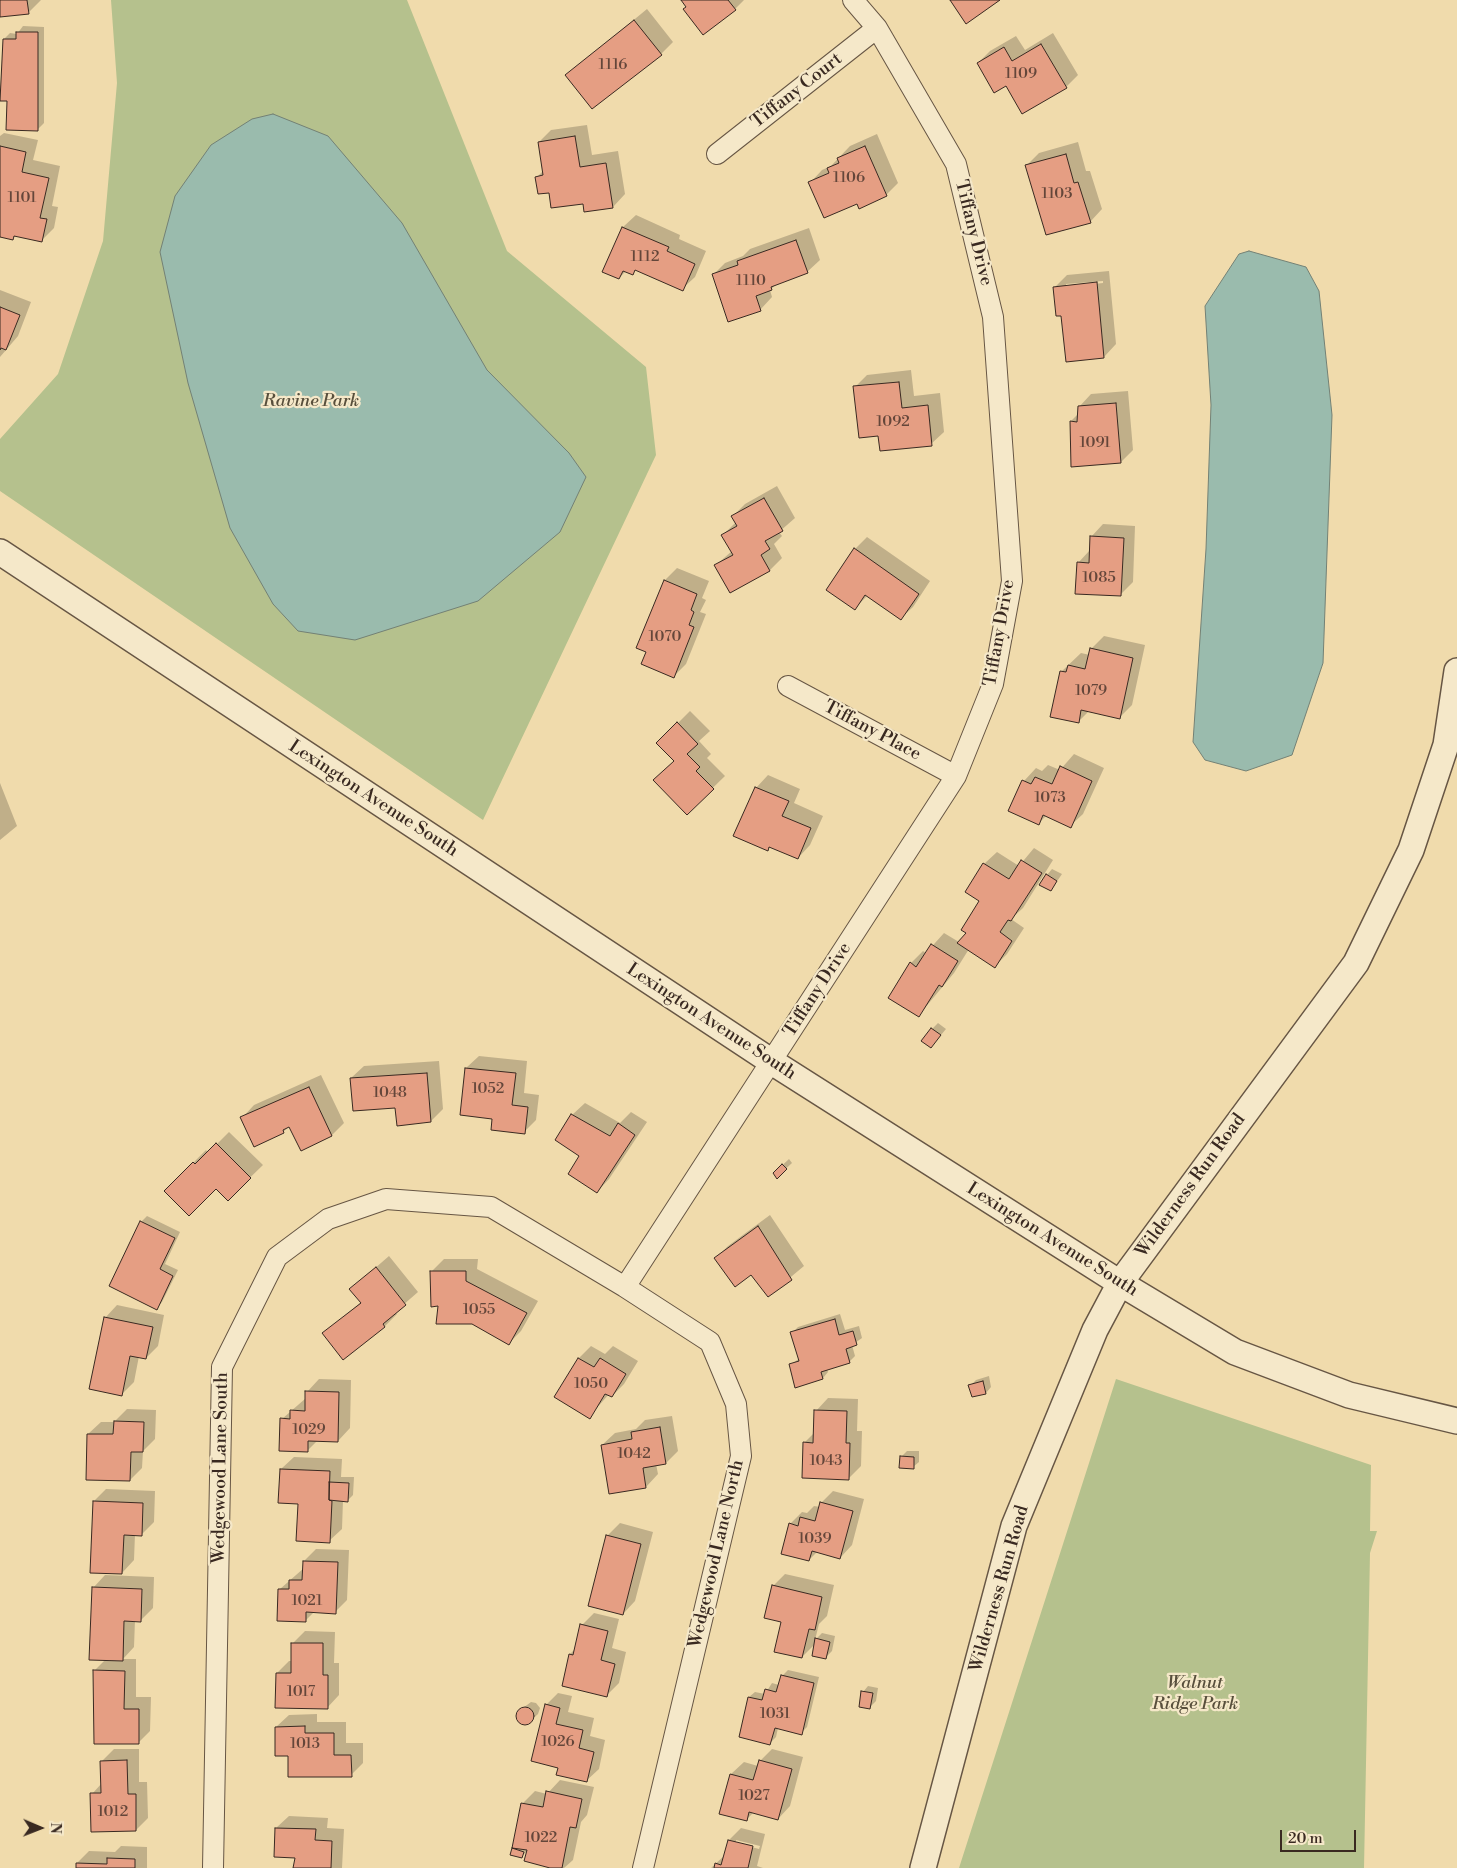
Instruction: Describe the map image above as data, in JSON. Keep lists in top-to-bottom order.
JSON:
{
  "streets": {
    "street": [
      "Tiffany Court",
      "Tiffany Drive",
      "Tiffany Place",
      "Lexington Avenue South",
      "Wilderness Run Road",
      "Wedgewood Lane South",
      "Wedgewood Lane North"
    ]
  },
  "crossings": [
    ["Tiffany Court", "Tiffany Drive"],
    ["Tiffany Drive", "Tiffany Place"],
    ["Tiffany Drive", "Lexington Avenue South"],
    ["Tiffany Drive", "Wedgewood Lane South"],
    ["Tiffany Drive", "Wedgewood Lane North"],
    ["Lexington Avenue South", "Wilderness Run Road"],
    ["Wedgewood Lane South", "Wedgewood Lane North"]
  ],
  "parks": ["Ravine Park", "Walnut Ridge Park"],
  "house_numbers": [
    "1116",
    "1109",
    "1106",
    "1103",
    "1101",
    "1112",
    "1110",
    "1092",
    "1091",
    "1085",
    "1070",
    "1079",
    "1073",
    "1052",
    "1048",
    "1055",
    "1050",
    "1029",
    "1042",
    "1043",
    "1039",
    "1021",
    "1017",
    "1031",
    "1026",
    "1013",
    "1027",
    "1012",
    "1022"
  ],
  "scale_bar": "20 m",
  "north": "right"
}
